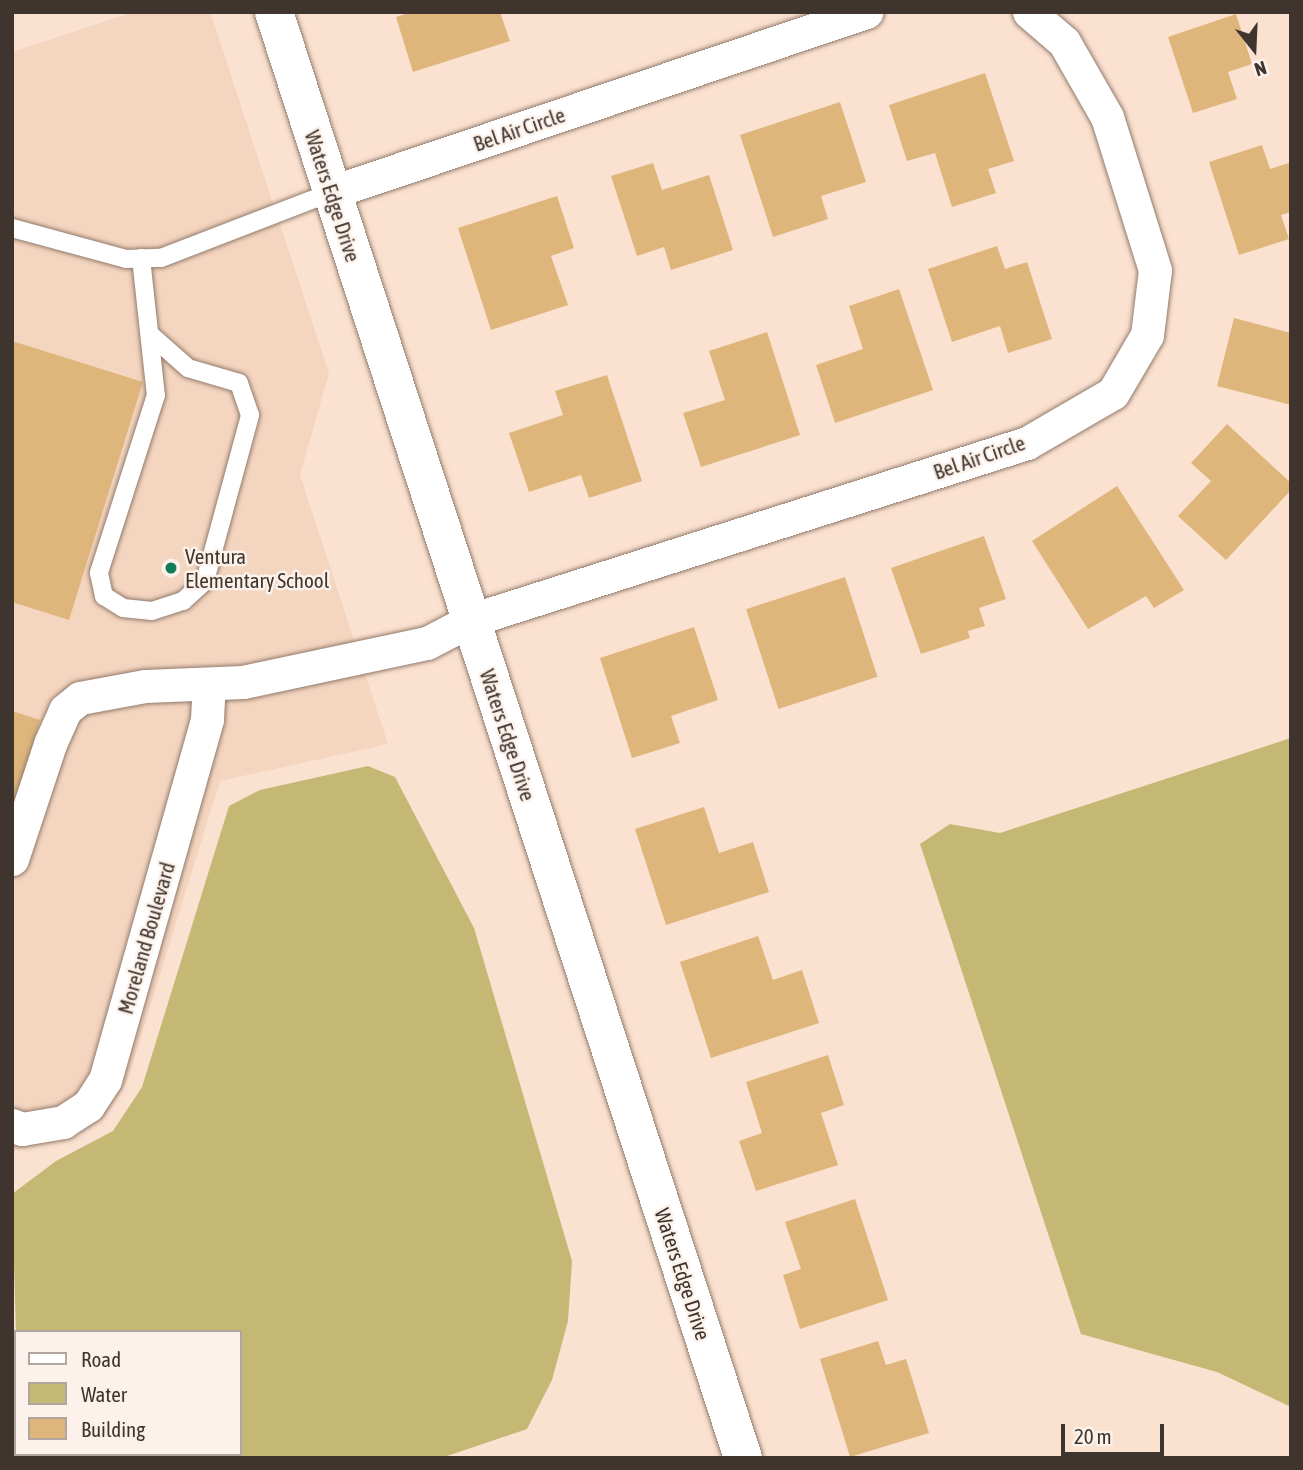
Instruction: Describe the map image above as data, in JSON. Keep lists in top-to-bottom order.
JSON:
{
  "streets": {
    "street": ["Bel Air Circle", "Waters Edge Drive", "Moreland Boulevard"]
  },
  "crossings": [
    ["Bel Air Circle", "Waters Edge Drive"]
  ],
  "places": ["Ventura Elementary School"],
  "legend": ["Road", "Water", "Building"],
  "scale_bar": "20 m",
  "north": "bottom"
}
